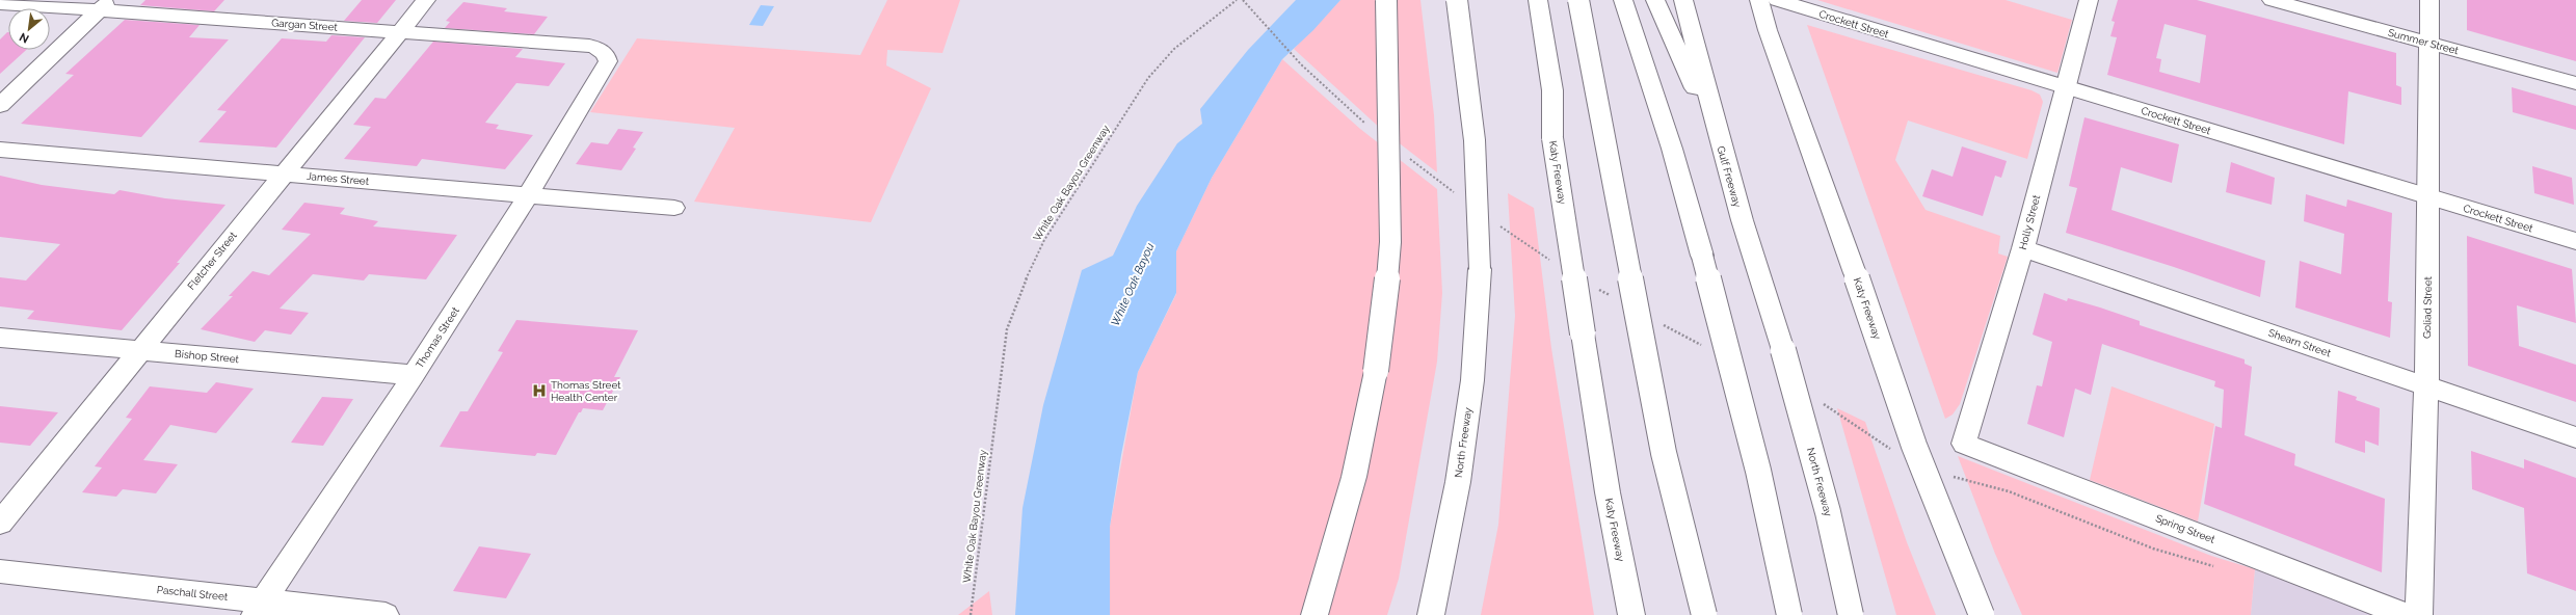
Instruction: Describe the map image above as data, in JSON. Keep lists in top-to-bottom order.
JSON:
{
  "streets": {
    "main road": [
      "Crockett Street",
      "Gargan Street",
      "Summer Street",
      "Katy Freeway",
      "Gulf Freeway",
      "James Street",
      "Holly Street",
      "Fletcher Street",
      "Goliad Street",
      "Thomas Street",
      "Shearn Street",
      "Bishop Street",
      "North Freeway",
      "Spring Street",
      "Paschall Street"
    ],
    "path": ["White Oak Bayou Greenway"]
  },
  "crossings": [
    ["Crockett Street", "Holly Street"],
    ["Crockett Street", "Goliad Street"],
    ["Gargan Street", "Fletcher Street"],
    ["Gargan Street", "Thomas Street"],
    ["Summer Street", "Goliad Street"],
    ["Gulf Freeway", "North Freeway"],
    ["James Street", "Fletcher Street"],
    ["James Street", "Thomas Street"],
    ["Holly Street", "Shearn Street"],
    ["Holly Street", "Spring Street"],
    ["Fletcher Street", "Bishop Street"],
    ["Goliad Street", "Shearn Street"],
    ["Thomas Street", "Bishop Street"],
    ["Thomas Street", "Paschall Street"]
  ],
  "water": ["White Oak Bayou"],
  "places": {
    "hospital": ["Thomas Street Health Center"]
  },
  "north": "bottom left"
}
